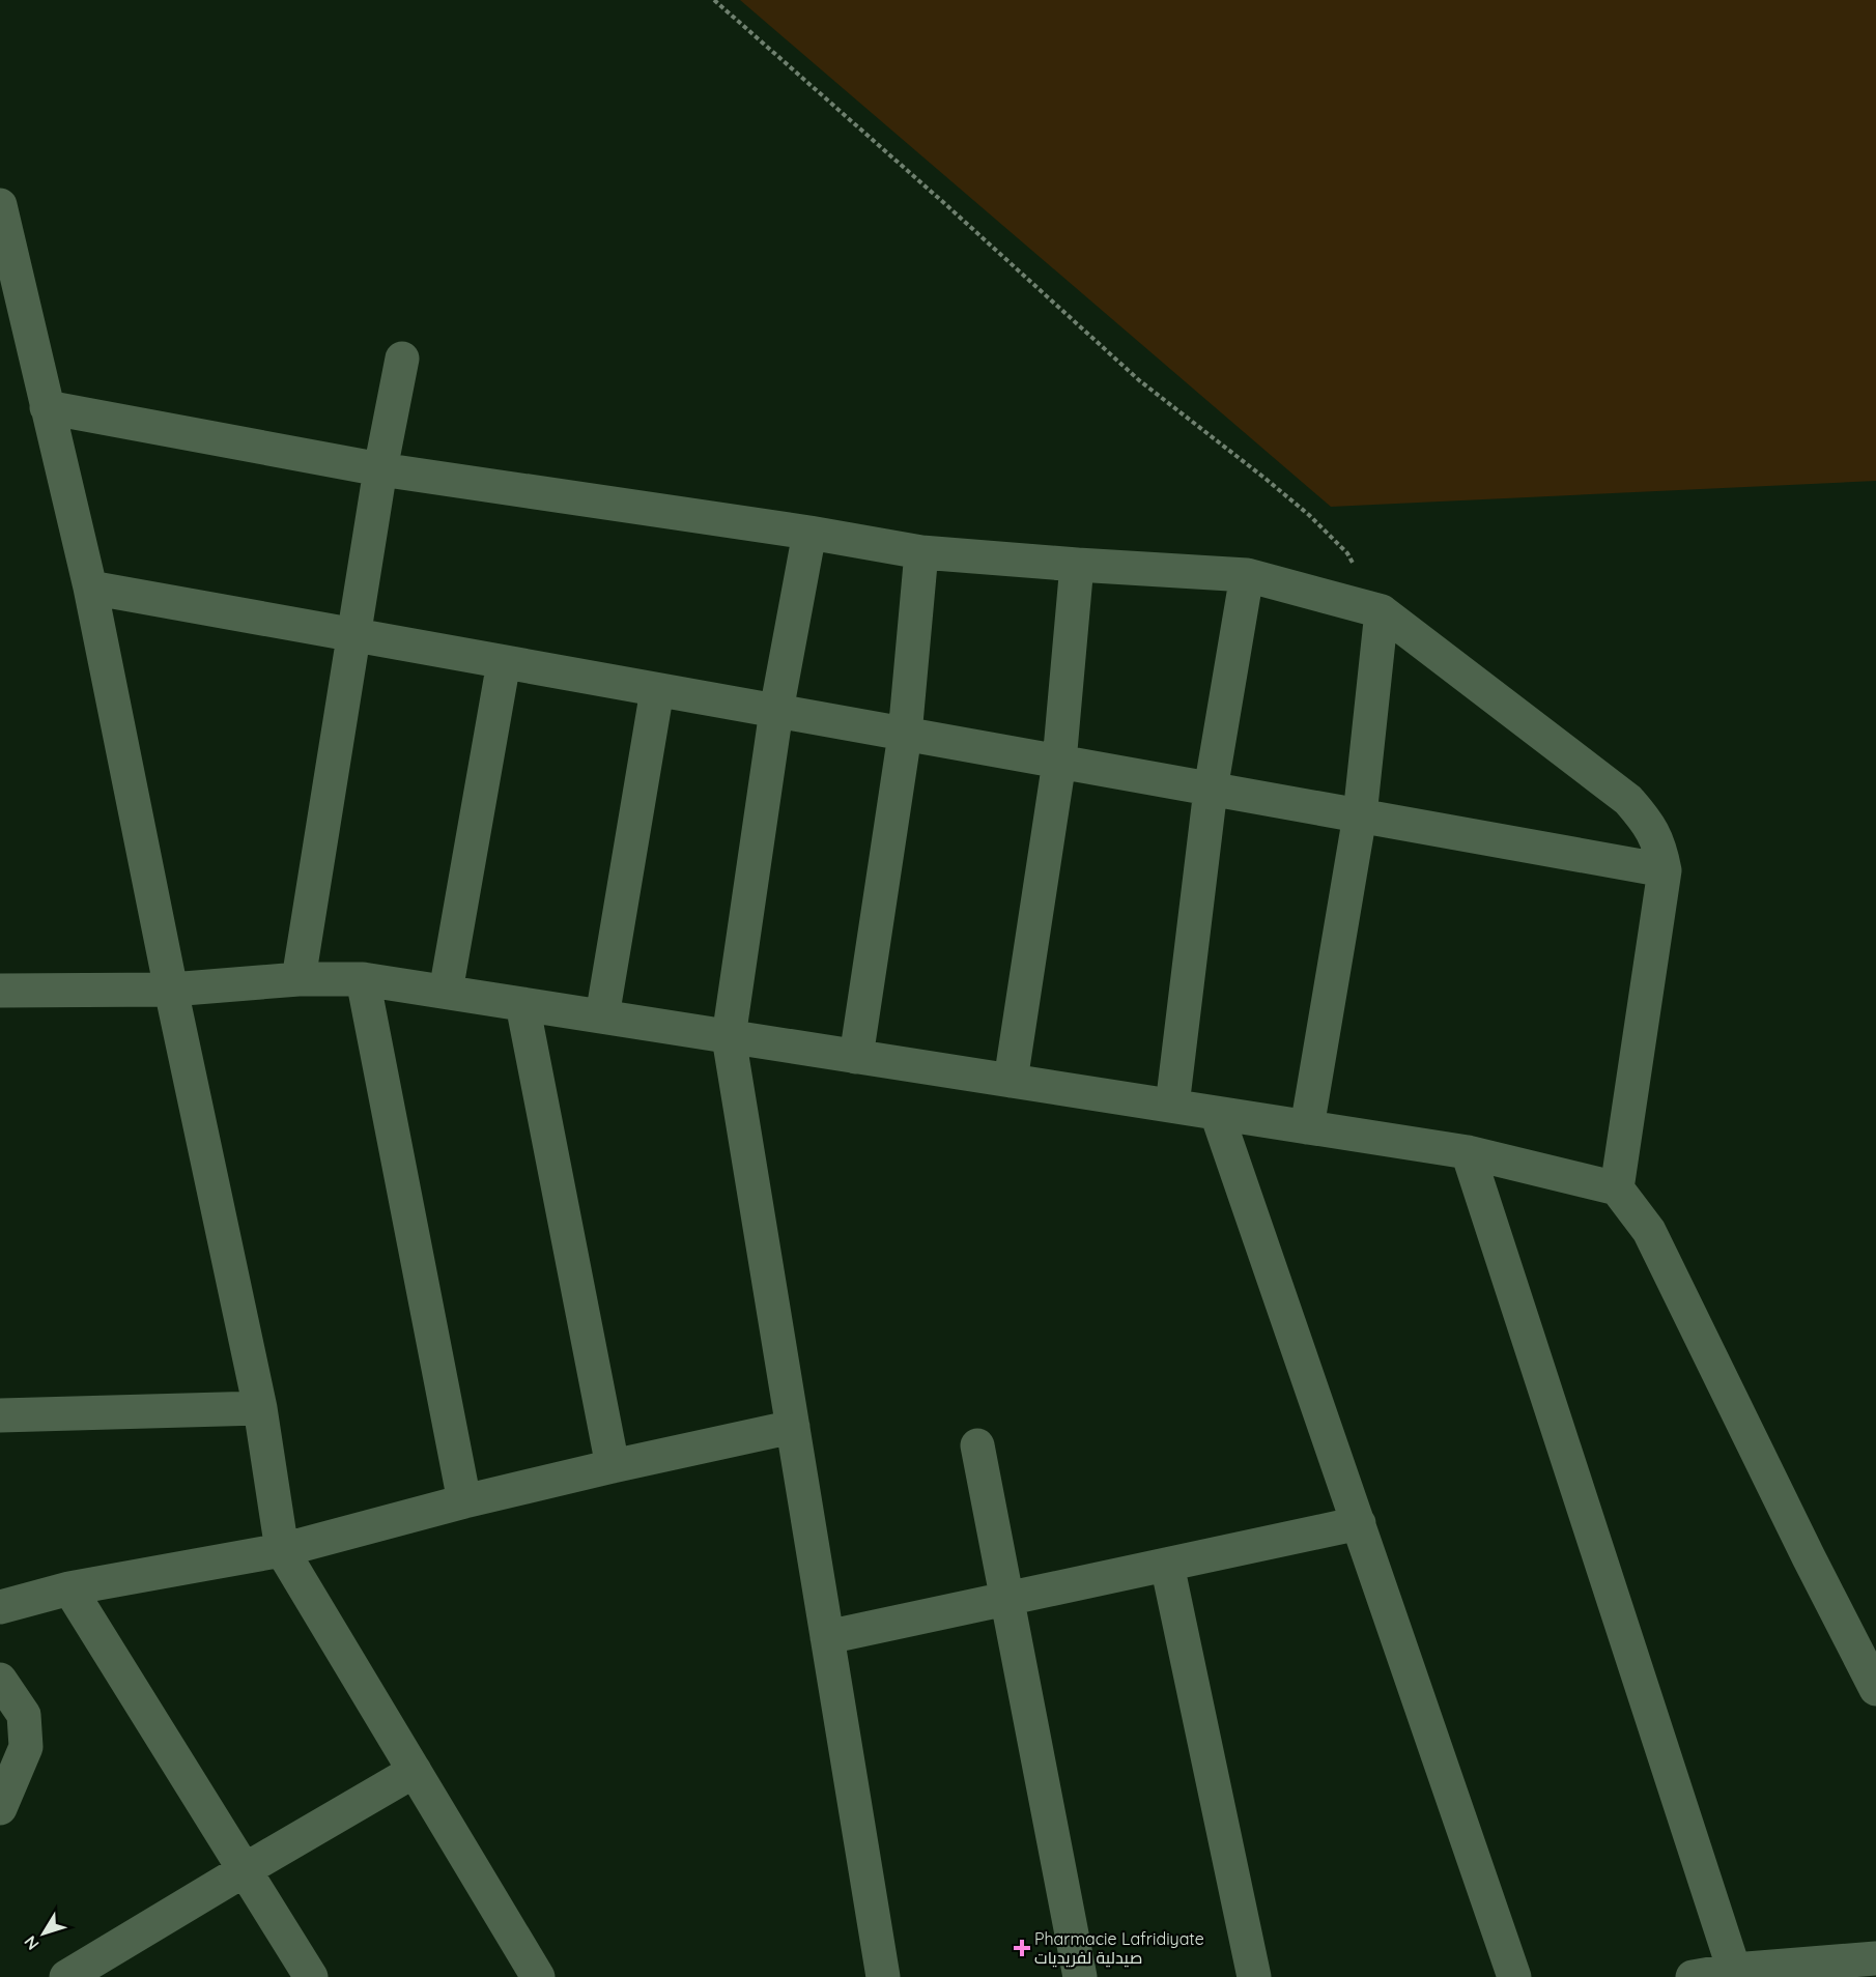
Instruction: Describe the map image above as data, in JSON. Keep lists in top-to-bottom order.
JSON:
{
  "places": {
    "health": ["Pharmacie Lafridiyate صيدلية لفريديات"]
  },
  "north": "bottom left"
}
